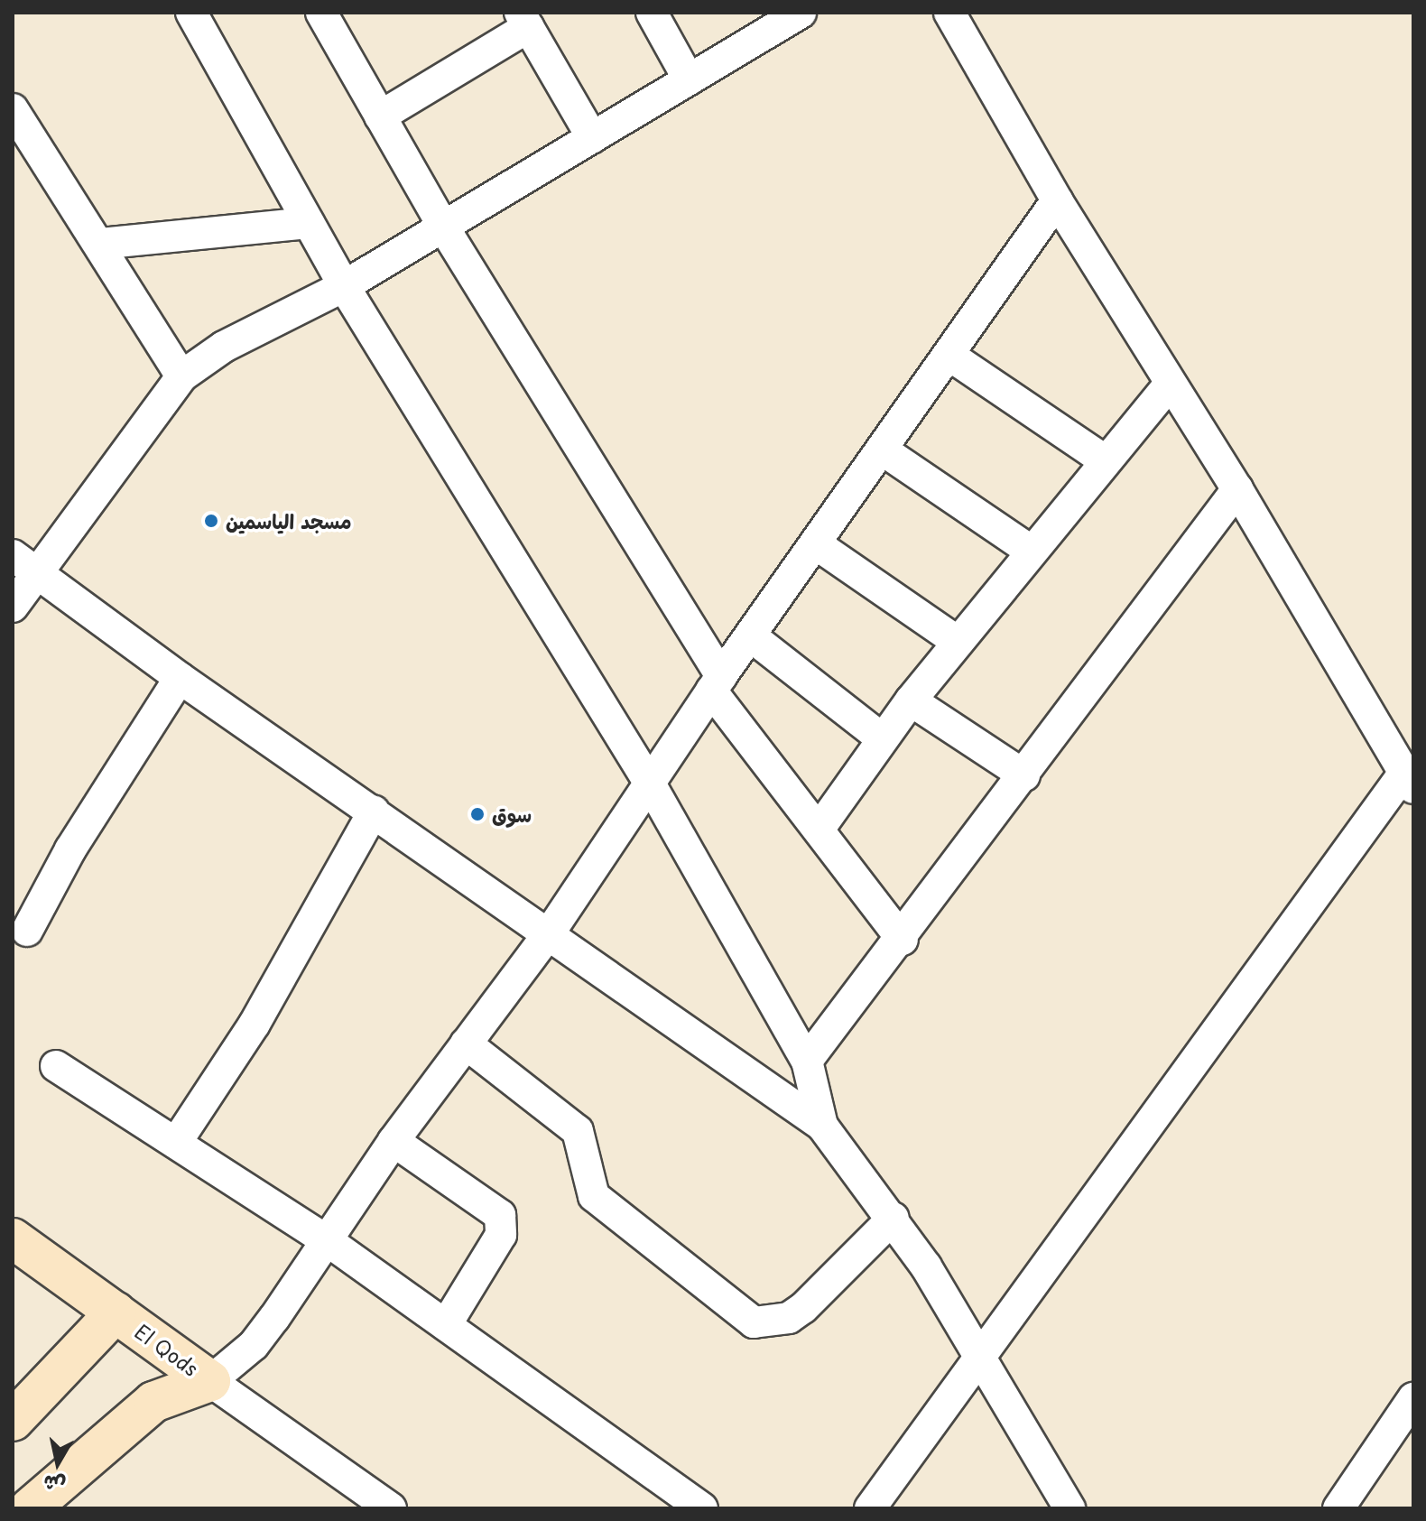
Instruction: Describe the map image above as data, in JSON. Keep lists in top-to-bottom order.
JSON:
{
  "streets": {
    "street": ["El Qods"]
  },
  "places": ["مسجد الياسمين", "سوق"],
  "north": "bottom"
}
